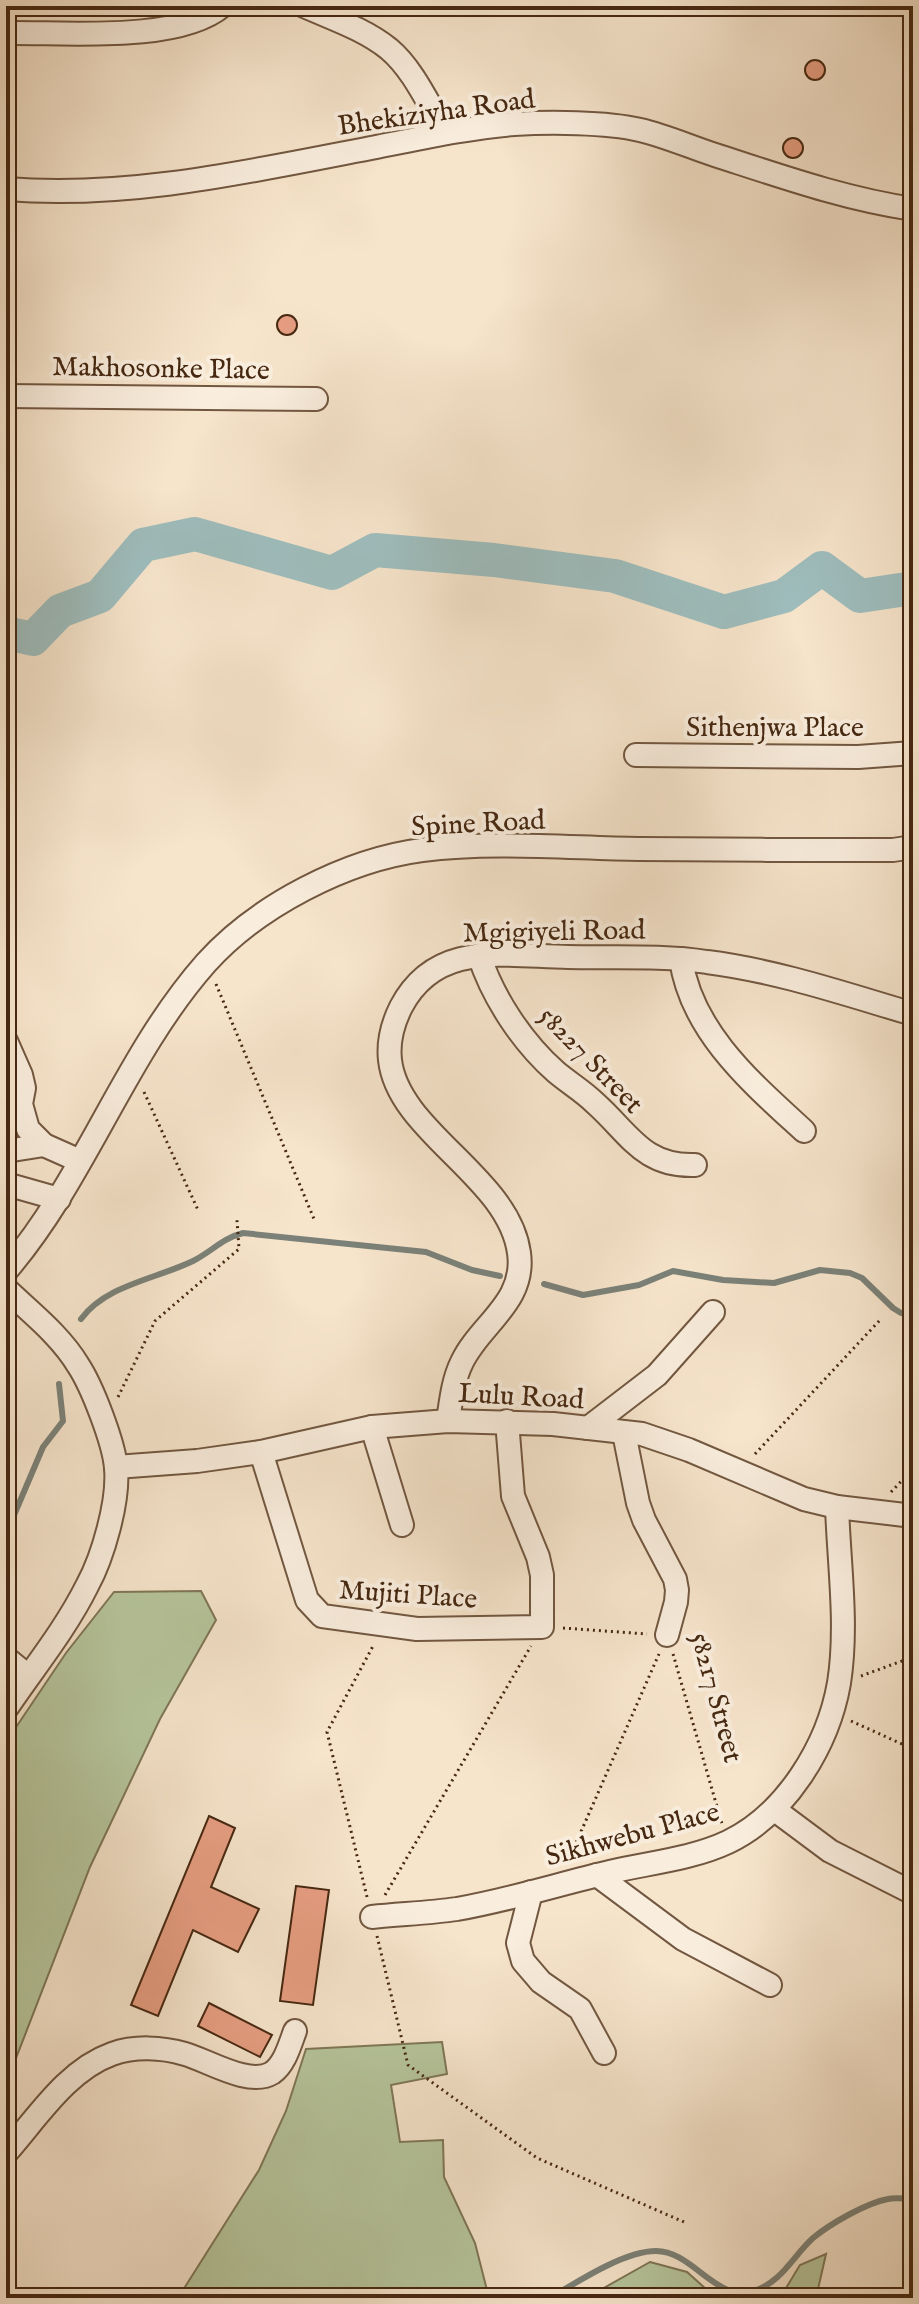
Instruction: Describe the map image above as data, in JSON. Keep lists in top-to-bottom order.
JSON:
{
  "streets": {
    "street": [
      "Bhekiziyha Road",
      "Makhosonke Place",
      "Sithenjwa Place",
      "Spine Road",
      "Mgigiyeli Road",
      "58227 Street",
      "Lulu Road",
      "Mujiti Place",
      "58217 Street",
      "Sikhwebu Place"
    ]
  },
  "crossings": [
    ["Mgigiyeli Road", "58227 Street"],
    ["Mgigiyeli Road", "Lulu Road"],
    ["Lulu Road", "Mujiti Place"],
    ["Lulu Road", "58217 Street"],
    ["Lulu Road", "Sikhwebu Place"],
    ["58217 Street", "Sikhwebu Place"]
  ]
}
